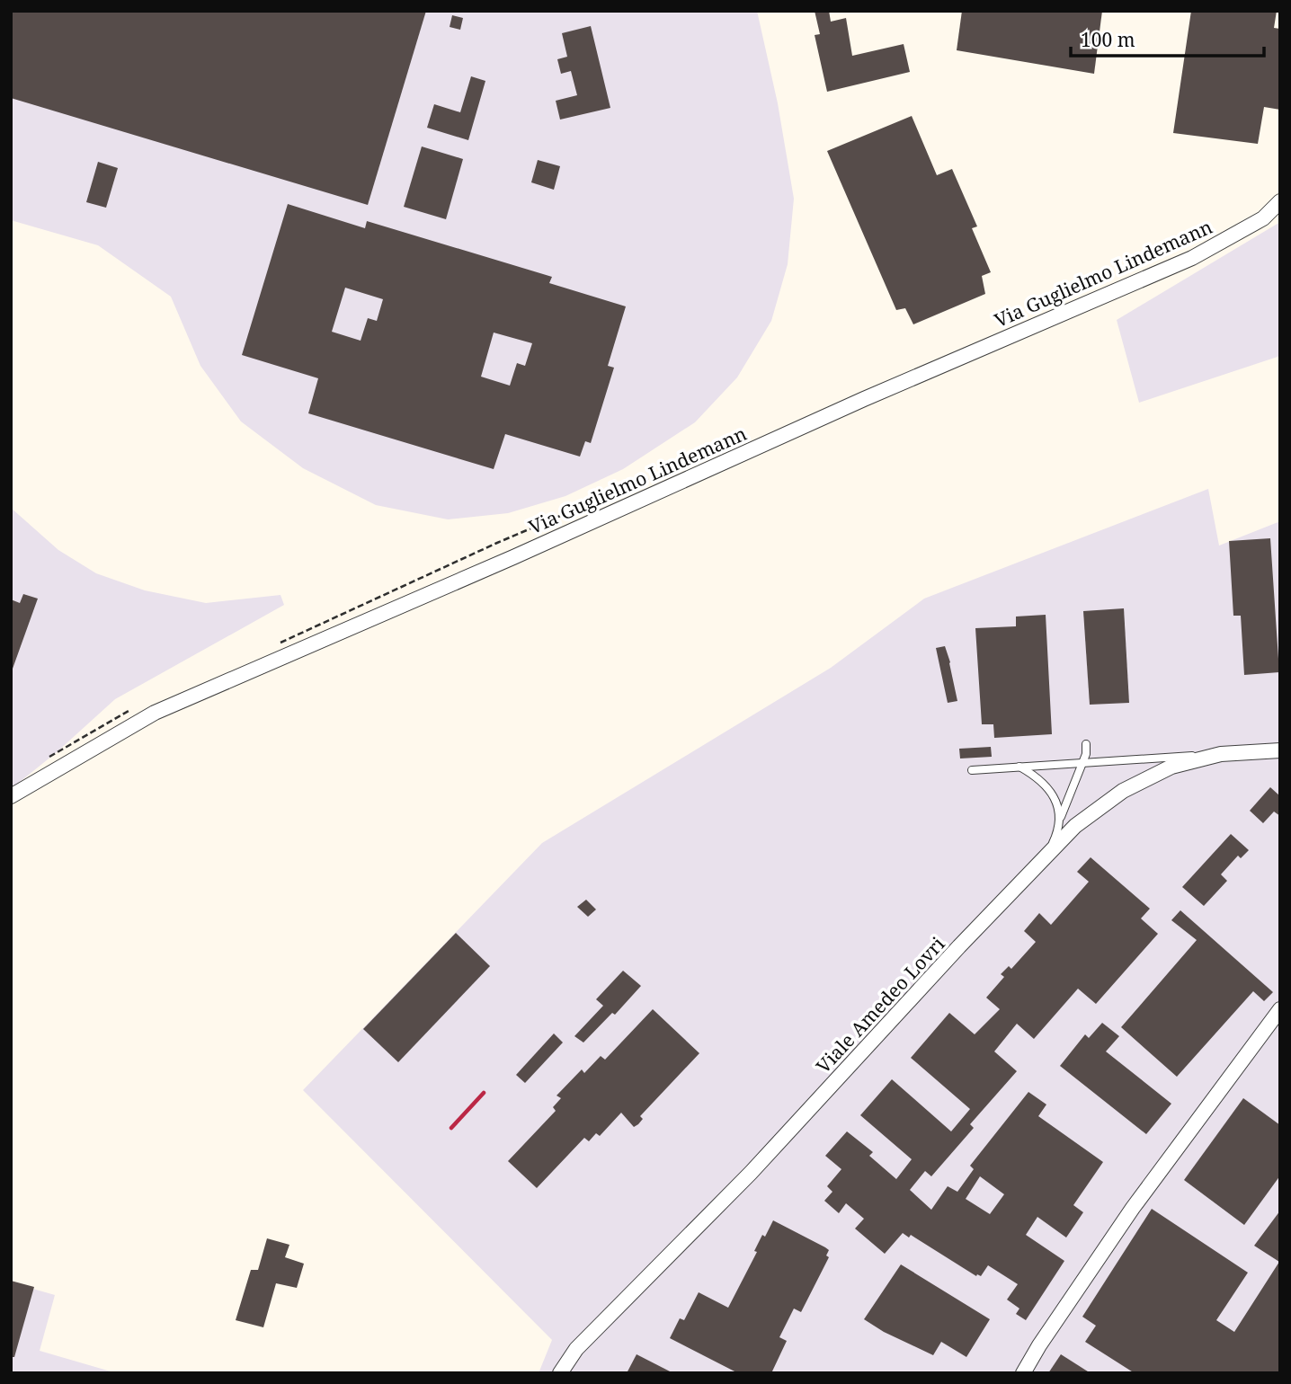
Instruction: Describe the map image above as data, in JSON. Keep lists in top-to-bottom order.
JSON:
{
  "streets": {
    "street": ["Via Guglielmo Lindemann", "Viale Amedeo Lovri"]
  },
  "scale_bar": "100 m"
}
